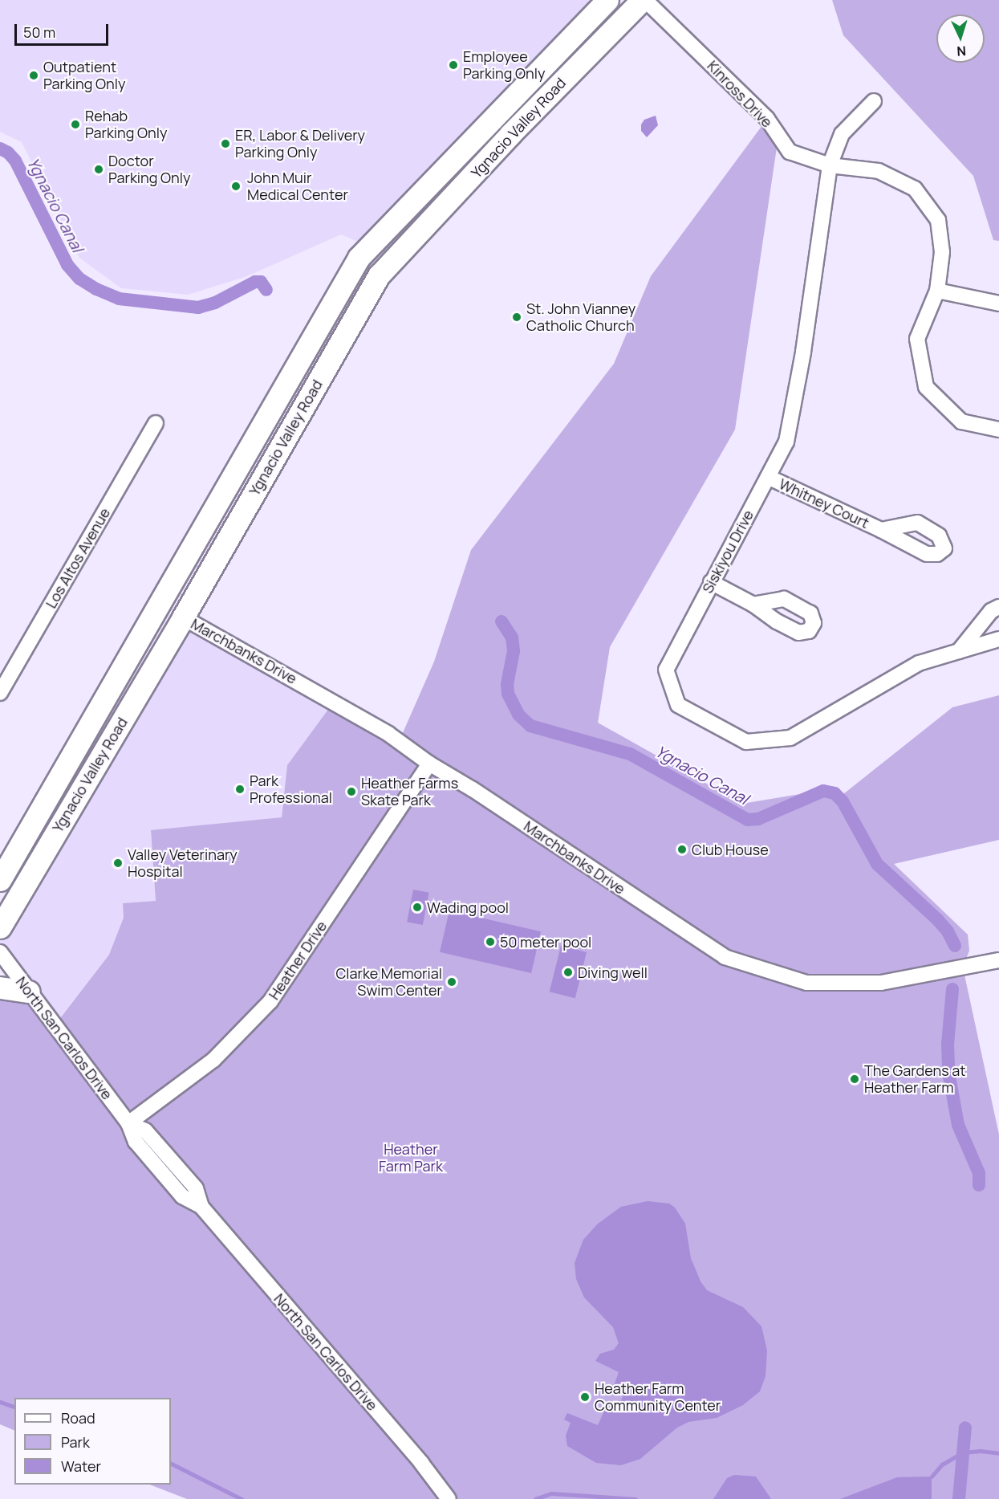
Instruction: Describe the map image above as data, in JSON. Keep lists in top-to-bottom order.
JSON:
{
  "streets": {
    "highway": ["Ygnacio Valley Road"],
    "street": [
      "Kinross Drive",
      "Whitney Court",
      "Siskiyou Drive",
      "Los Altos Avenue",
      "Marchbanks Drive",
      "Heather Drive",
      "North San Carlos Drive"
    ]
  },
  "crossings": [
    ["Kinross Drive", "Siskiyou Drive"],
    ["Ygnacio Valley Road", "Marchbanks Drive"],
    ["Whitney Court", "Siskiyou Drive"],
    ["Marchbanks Drive", "Heather Drive"],
    ["Heather Drive", "North San Carlos Drive"]
  ],
  "water": ["Ygnacio Canal"],
  "parks": ["Heather Farm Park"],
  "places": [
    "Employee Parking Only",
    "Outpatient Parking Only",
    "Rehab Parking Only",
    "ER, Labor & Delivery Parking Only",
    "Doctor Parking Only",
    "John Muir Medical Center",
    "St. John Vianney Catholic Church",
    "Park Professional",
    "Heather Farms Skate Park",
    "Club House",
    "Valley Veterinary Hospital",
    "Wading pool",
    "50 meter pool",
    "Diving well",
    "Clarke Memorial Swim Center",
    "The Gardens at Heather Farm",
    "Heather Farm Community Center"
  ],
  "legend": ["Road", "Park", "Water"],
  "scale_bar": "50 m",
  "north": "bottom"
}
